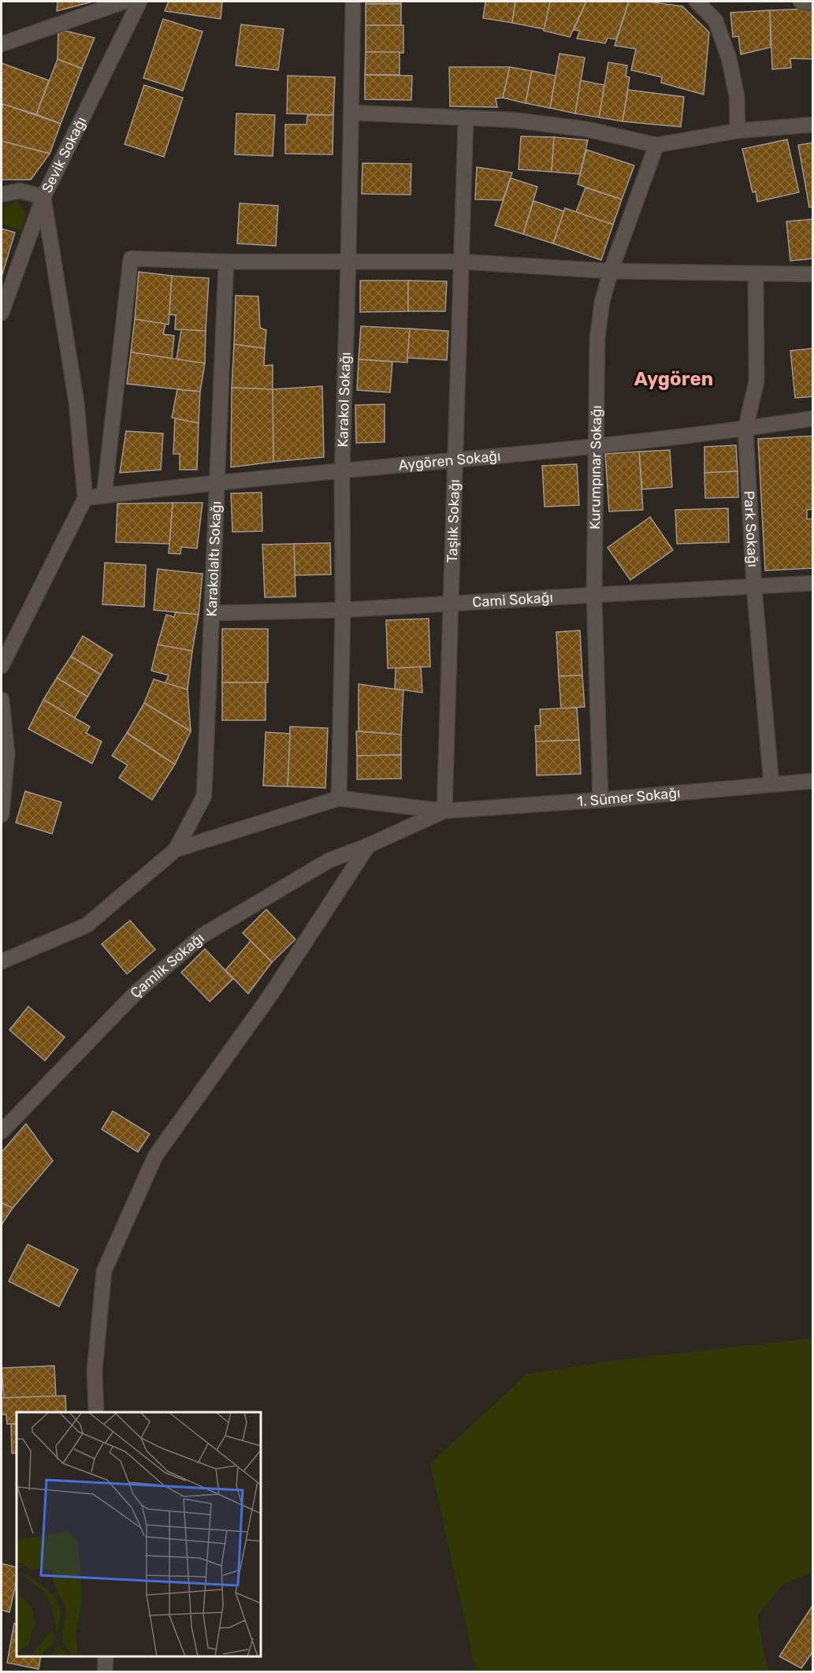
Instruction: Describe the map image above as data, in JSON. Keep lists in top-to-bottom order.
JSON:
{
  "streets": {
    "street": [
      "Sevik Sokağı",
      "Karakol Sokağı",
      "Aygören Sokağı",
      "Kurumpınar Sokağı",
      "Taşlık Sokağı",
      "Park Sokağı",
      "Karakolaltı Sokağı",
      "Cami Sokağı",
      "1. Sümer Sokağı",
      "Çamlık Sokağı"
    ]
  },
  "crossings": [
    ["Karakol Sokağı", "Aygören Sokağı"],
    ["Karakol Sokağı", "Cami Sokağı"],
    ["Aygören Sokağı", "Kurumpınar Sokağı"],
    ["Aygören Sokağı", "Taşlık Sokağı"],
    ["Aygören Sokağı", "Park Sokağı"],
    ["Aygören Sokağı", "Karakolaltı Sokağı"],
    ["Kurumpınar Sokağı", "Cami Sokağı"],
    ["Kurumpınar Sokağı", "1. Sümer Sokağı"],
    ["Taşlık Sokağı", "Cami Sokağı"],
    ["Taşlık Sokağı", "1. Sümer Sokağı"],
    ["Taşlık Sokağı", "Çamlık Sokağı"],
    ["Park Sokağı", "Cami Sokağı"],
    ["Park Sokağı", "1. Sümer Sokağı"],
    ["Karakolaltı Sokağı", "Cami Sokağı"],
    ["1. Sümer Sokağı", "Çamlık Sokağı"]
  ],
  "districts": ["Aygören"]
}
